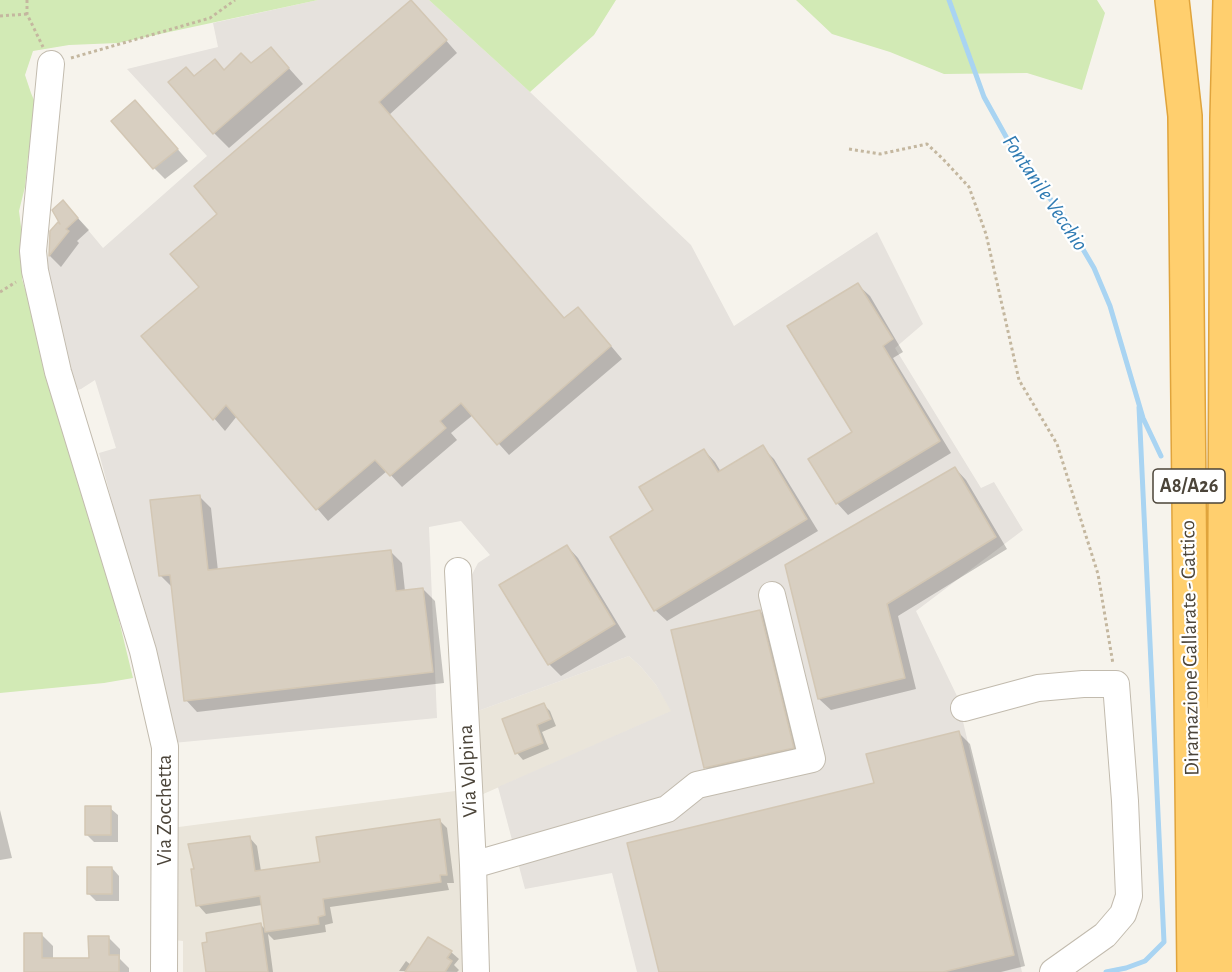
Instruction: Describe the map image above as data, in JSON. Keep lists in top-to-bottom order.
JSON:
{
  "streets": {
    "highway": ["A8/A26", "Diramazione Gallarate - Gattico"],
    "street": ["Via Volpina", "Via Zocchetta"]
  },
  "water": ["Fontanile Vecchio"]
}
